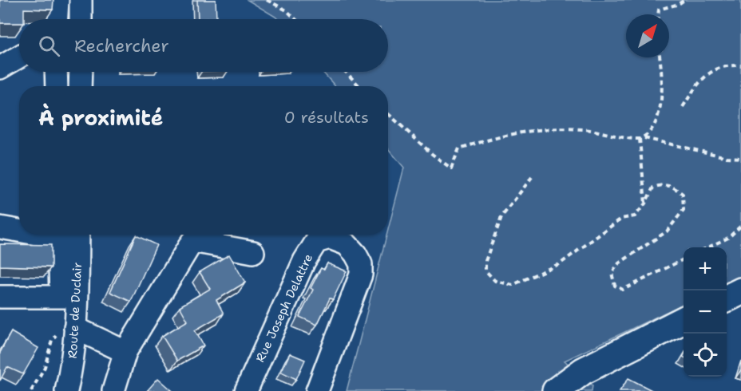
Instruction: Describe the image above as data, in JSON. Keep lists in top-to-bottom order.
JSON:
{
  "streets": {
    "street": ["Rue Joseph Delattre", "Route de Duclair"]
  },
  "north": "top right",
  "page": {
    "search": "Rechercher",
    "heading": ["À proximité", "0 résultats"],
    "map_buttons": ["+", "−"]
  }
}
